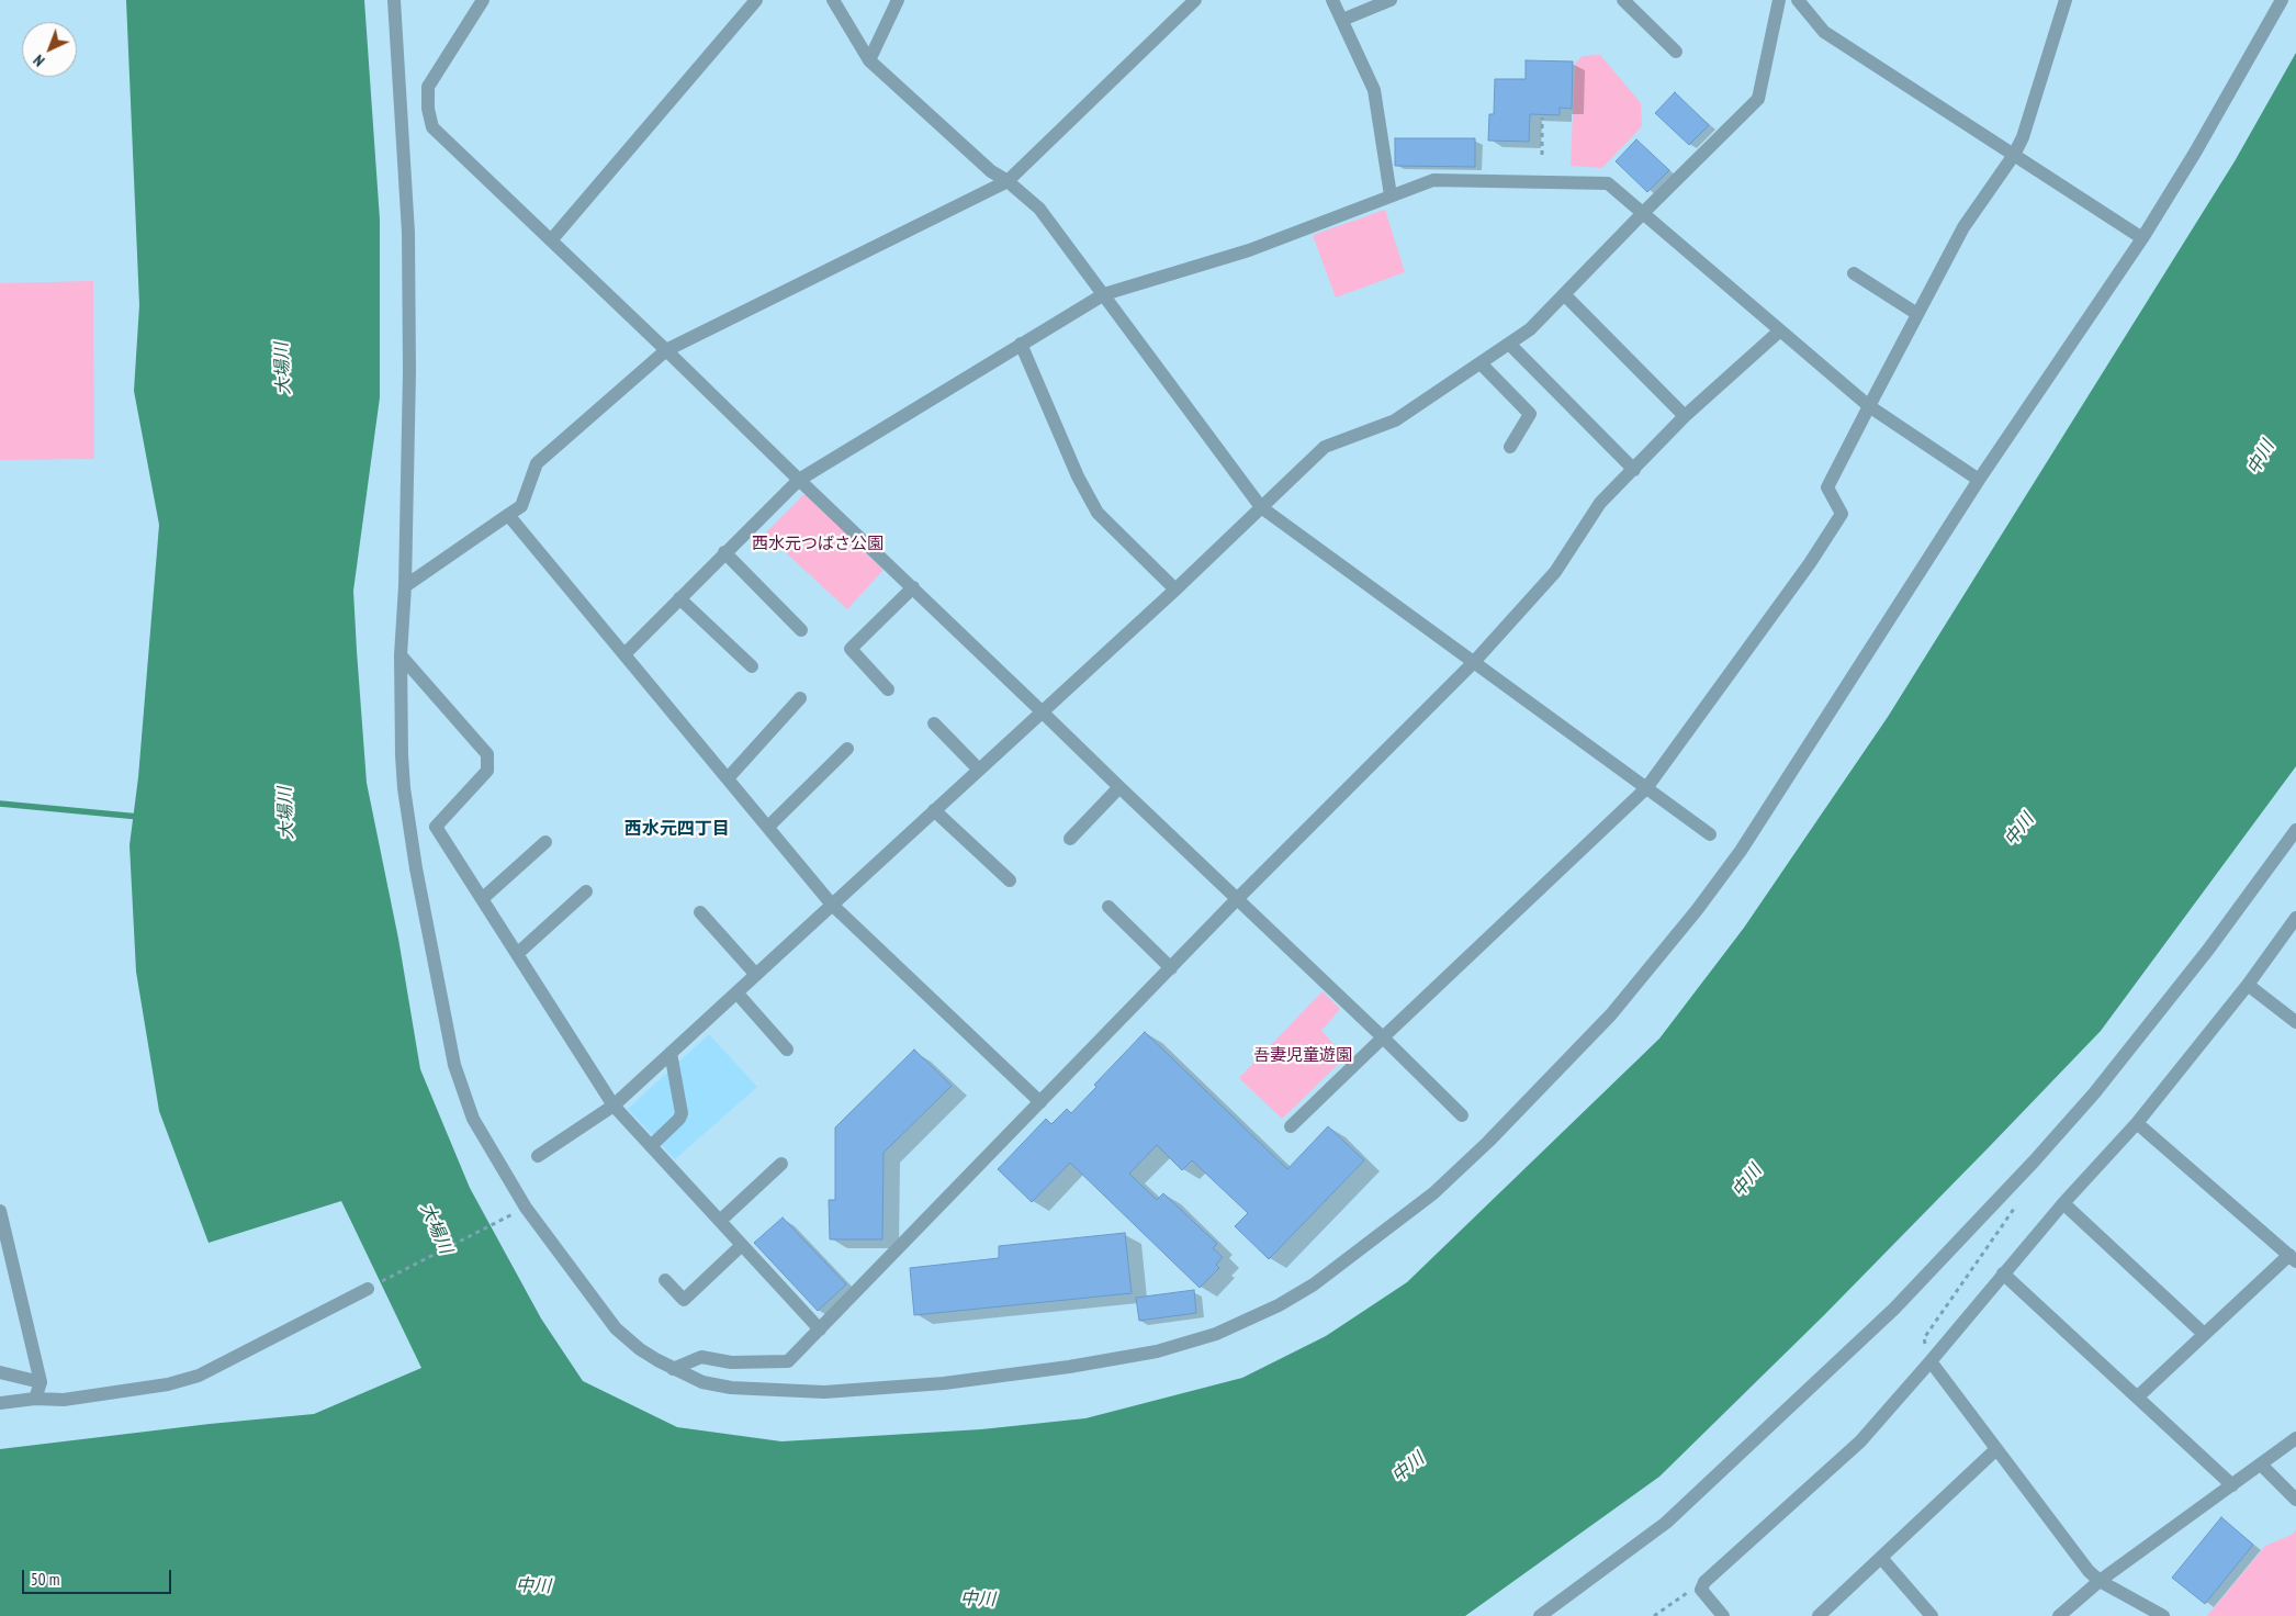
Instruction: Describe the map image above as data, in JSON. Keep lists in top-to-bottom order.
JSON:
{
  "districts": ["西水元四丁目"],
  "water": ["大場川", "中川"],
  "parks": ["西水元つばさ公園", "吾妻児童遊園"],
  "scale_bar": "50 m",
  "north": "bottom left"
}
